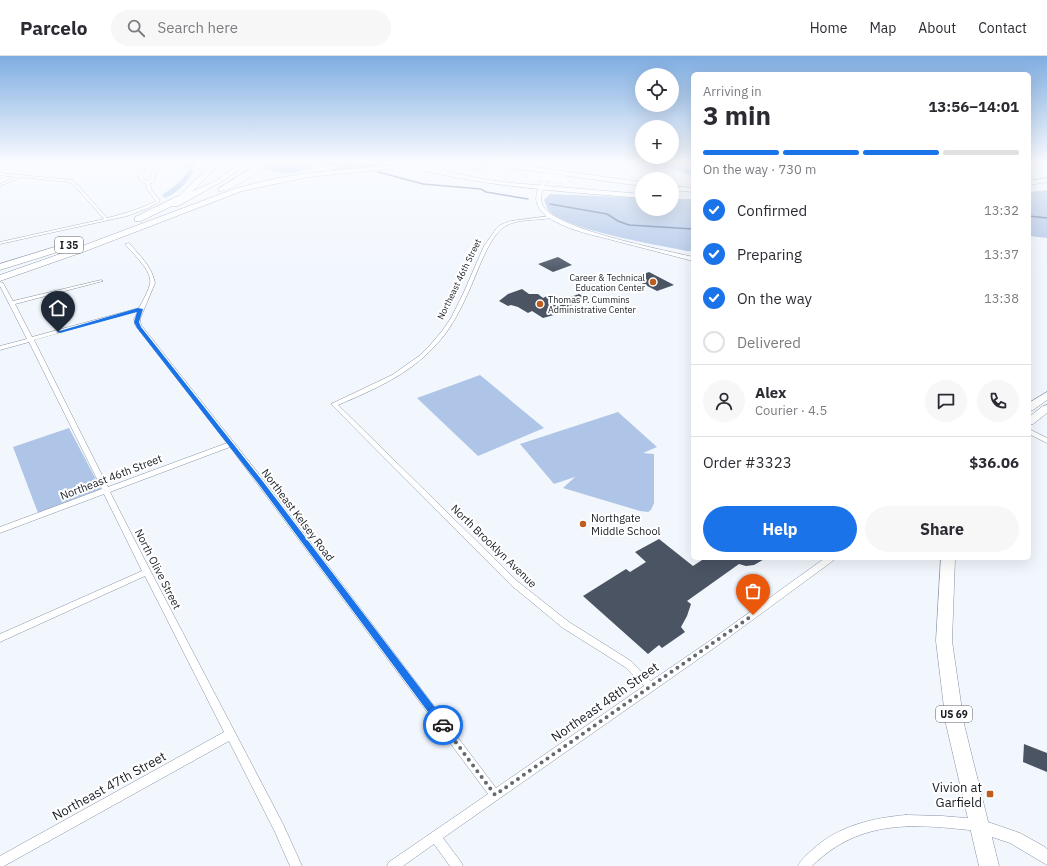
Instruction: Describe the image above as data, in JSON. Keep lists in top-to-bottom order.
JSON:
{
  "streets": {
    "highway": ["I 35"],
    "main road": ["US 69"],
    "street": [
      "Northeast 46th Street",
      "Northeast Kelsey Road",
      "North Brooklyn Avenue",
      "North Olive Street",
      "Northeast 48th Street",
      "Northeast 47th Street"
    ]
  },
  "crossings": [
    ["I 35", "North Olive Street"],
    ["Northeast 46th Street", "Northeast Kelsey Road"],
    ["Northeast 46th Street", "North Brooklyn Avenue"],
    ["Northeast 46th Street", "North Olive Street"],
    ["Northeast Kelsey Road", "Northeast 48th Street"],
    ["North Brooklyn Avenue", "Northeast 48th Street"],
    ["North Olive Street", "Northeast 47th Street"]
  ],
  "places": {
    "other": ["Career & Technical Education Center", "Thomas P. Cummins Administrative Center", "Northgate Middle School"],
    "transit": ["Vivion at Garfield"]
  },
  "page": {
    "header": "Parcelo",
    "search": "Search here",
    "nav": [
      "Home",
      "Map",
      "About",
      "Contact"
    ],
    "map_buttons": ["+", "−"],
    "heading": ["3 min", "Arriving in", "13:56–14:01"],
    "panel": [
      "Alex",
      "Courier · 4.5",
      "Order #3323",
      "$36.06"
    ],
    "bar": "On the way · 730 m",
    "list": [
      ["Confirmed", "13:32"],
      ["Preparing", "13:37"],
      ["On the way", "13:38"],
      "Delivered"
    ],
    "buttons": ["Help", "Share"]
  }
}
